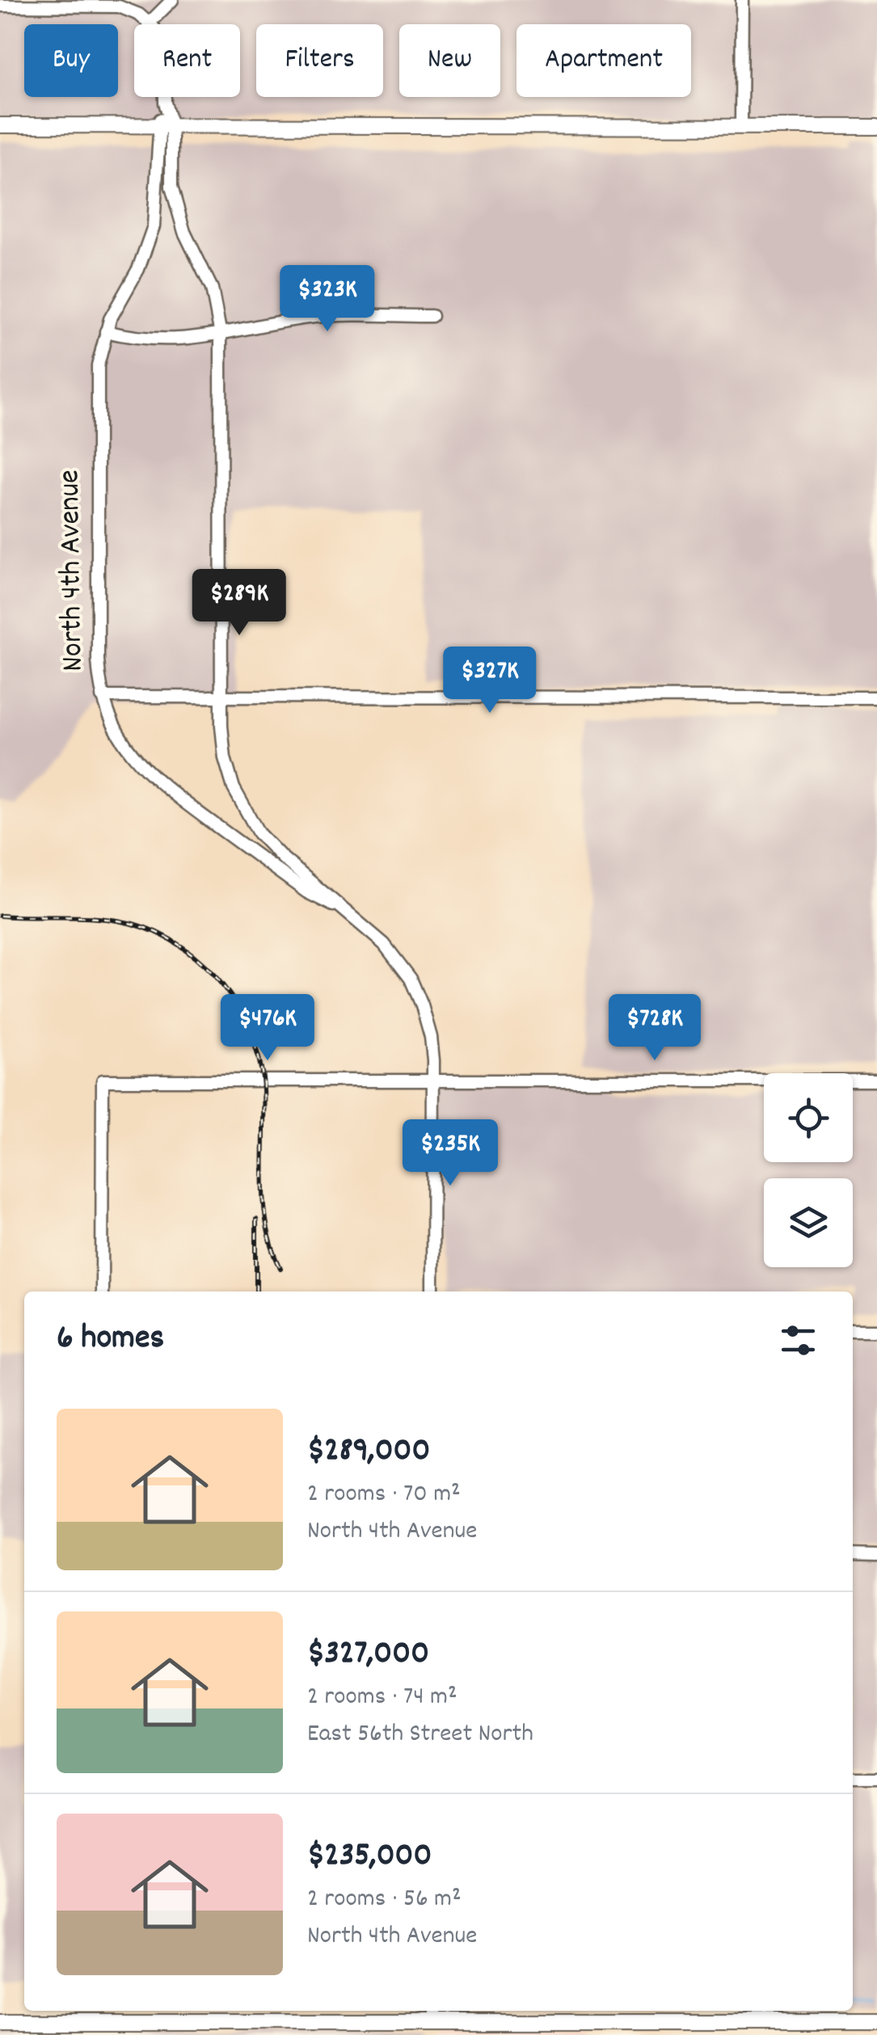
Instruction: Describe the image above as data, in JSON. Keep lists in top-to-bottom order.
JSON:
{
  "streets": {
    "street": ["North 4th Avenue"]
  },
  "page": {
    "chip": [
      "Buy",
      "Rent",
      "Filters",
      "New",
      "Apartment"
    ],
    "price": [
      "$323K",
      "$289K",
      "$327K",
      "$476K",
      "$728K",
      "$235K"
    ],
    "heading": "6 homes",
    "list": [
      {
        "name": "$289,000",
        "note": "2 rooms · 70 m² · North 4th Avenue"
      },
      {
        "name": "$327,000",
        "note": "2 rooms · 74 m² · East 56th Street North"
      },
      {
        "name": "$235,000",
        "note": "2 rooms · 56 m² · North 4th Avenue"
      }
    ]
  }
}
